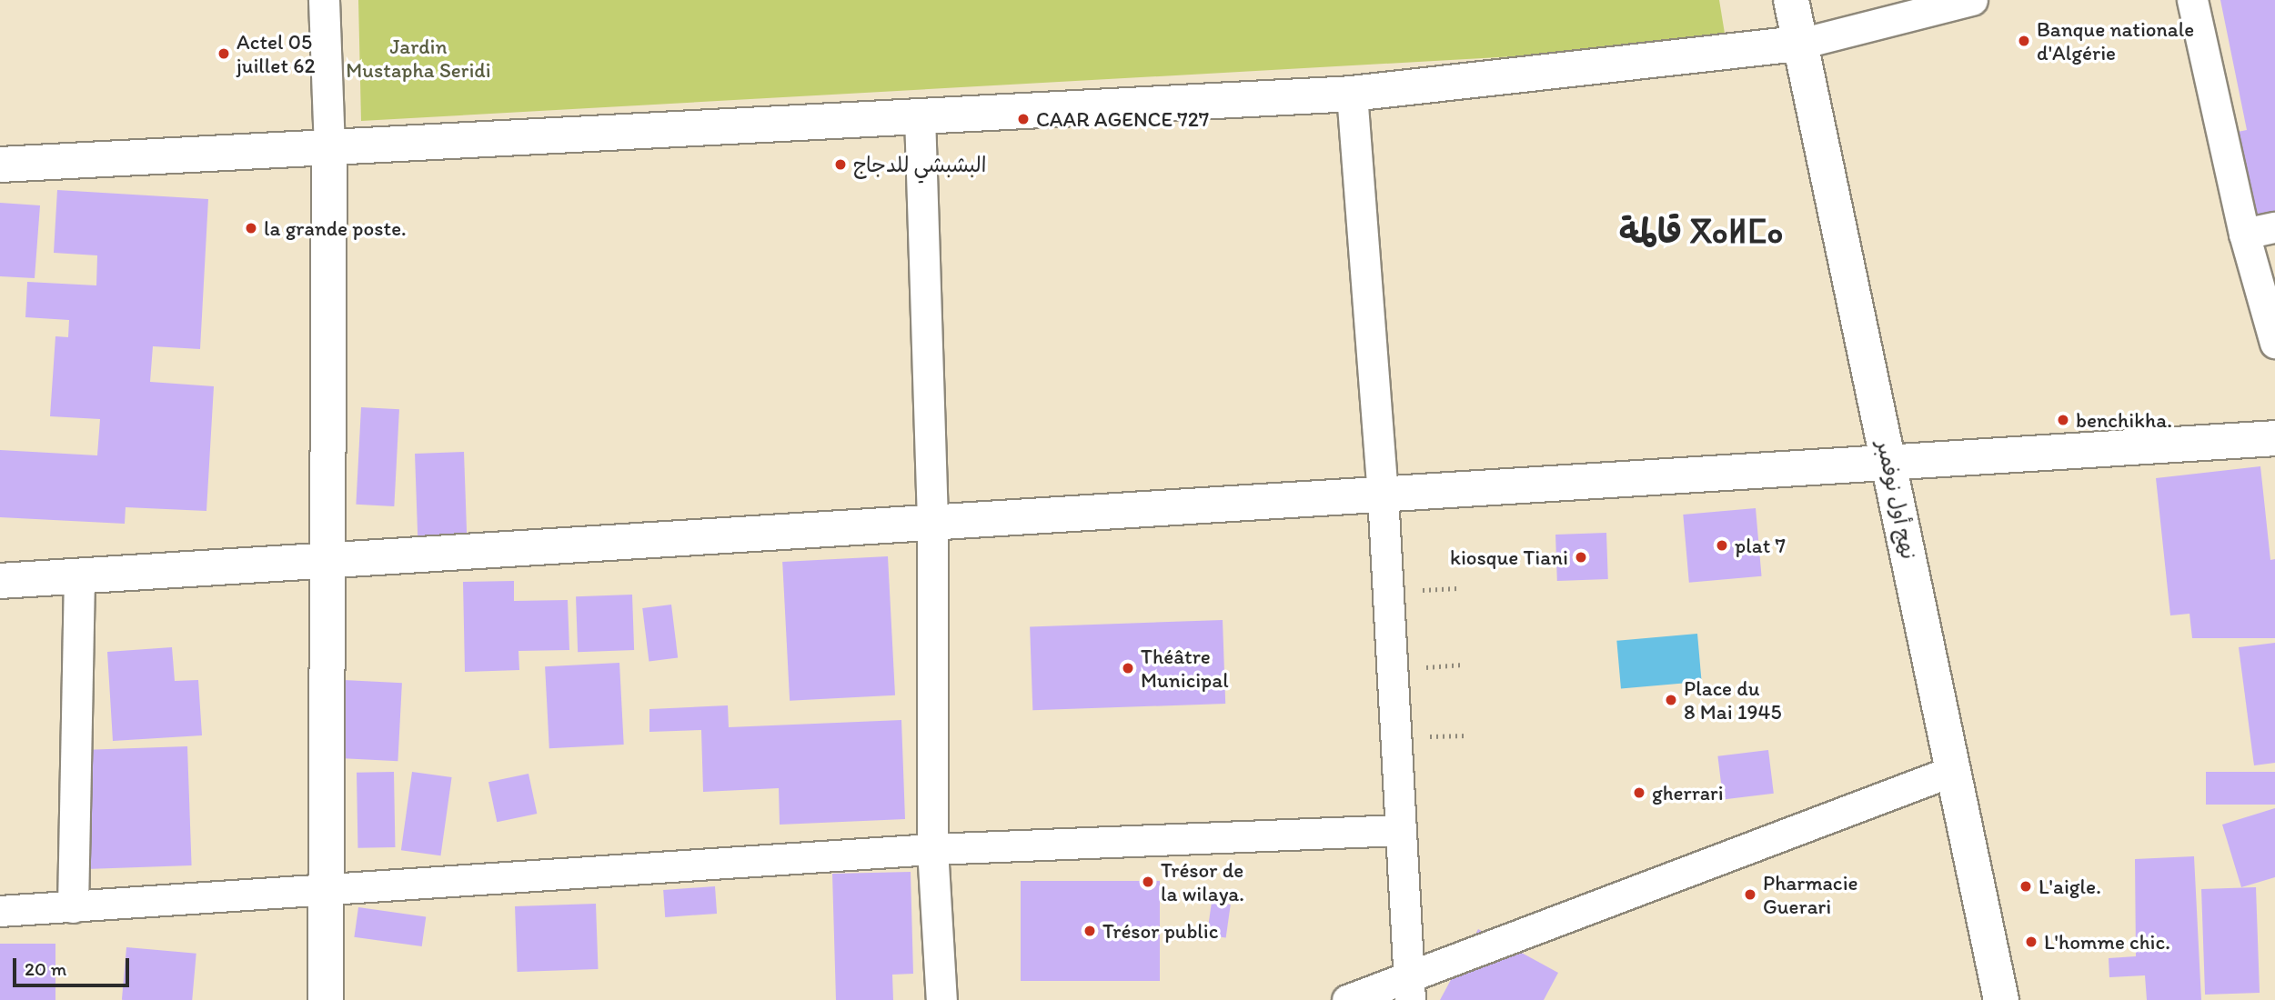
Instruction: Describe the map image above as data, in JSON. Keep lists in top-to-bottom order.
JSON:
{
  "streets": {
    "main road": ["نهج أول نوفمبر"]
  },
  "districts": ["قالمة ⴳⴰⵍⵎⴰ"],
  "parks": ["Jardin Mustapha Seridi"],
  "places": [
    "Banque nationale d'Algérie",
    "Actel 05 juillet 62",
    "CAAR AGENCE 727",
    "البشبشي للدجاج",
    "la grande poste.",
    "benchikha.",
    "plat 7",
    "kiosque Tiani",
    "Théâtre Municipal",
    "Place du 8 Mai 1945",
    "gherrari",
    "Trésor de la wilaya.",
    "L'aigle.",
    "Pharmacie Guerari",
    "Trésor public",
    "L'homme chic."
  ],
  "scale_bar": "20 m"
}
